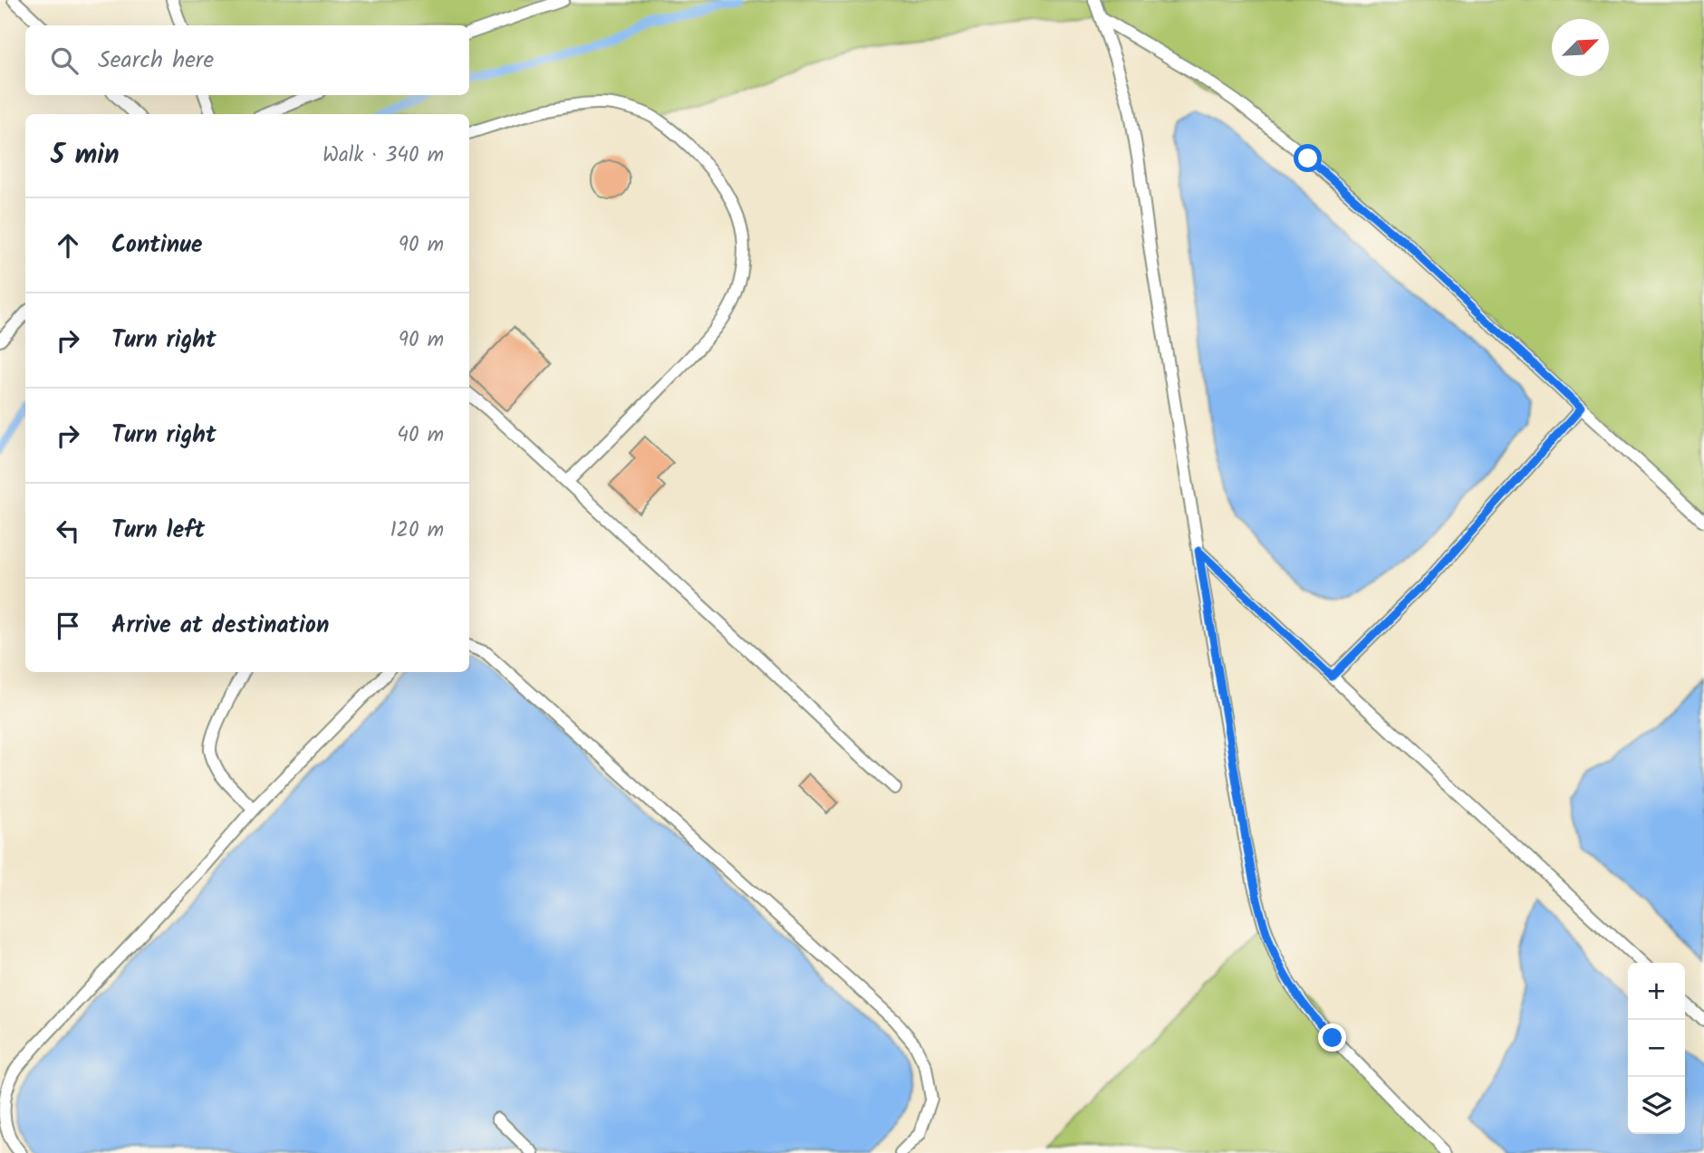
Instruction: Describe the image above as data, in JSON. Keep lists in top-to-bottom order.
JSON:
{
  "north": "top right",
  "page": {
    "search": "Search here",
    "heading": ["5 min", "Walk · 340 m"],
    "list": [
      ["Continue", "90 m"],
      ["Turn right", "90 m"],
      ["Turn right", "40 m"],
      ["Turn left", "120 m"],
      "Arrive at destination"
    ],
    "map_buttons": ["+", "−"]
  }
}
